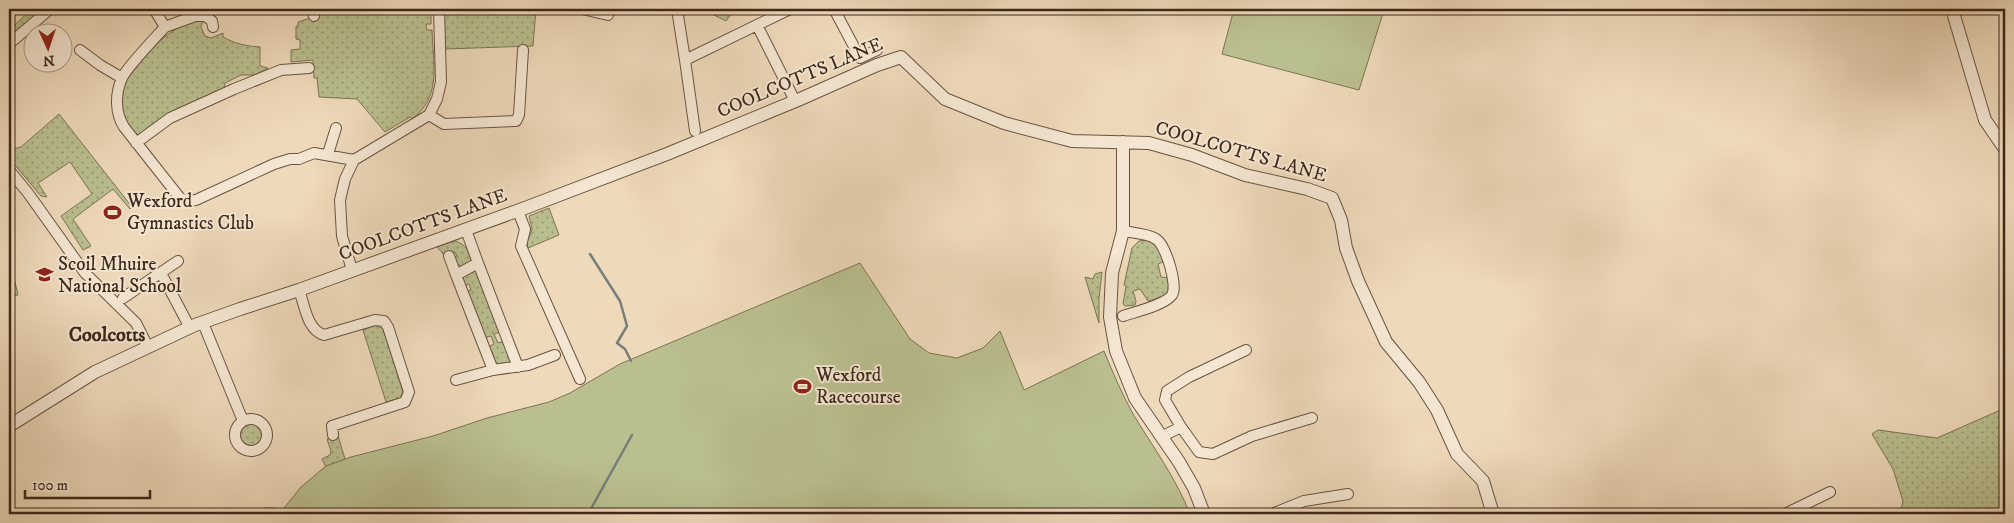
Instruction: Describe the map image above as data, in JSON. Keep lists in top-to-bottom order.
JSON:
{
  "streets": {
    "street": ["COOLCOTTS LANE"]
  },
  "districts": ["Coolcotts"],
  "places": {
    "sports": ["Wexford Gymnastics Club", "Wexford Racecourse"],
    "school or university": ["Scoil Mhuire National School"]
  },
  "scale_bar": "100 m",
  "north": "bottom"
}
